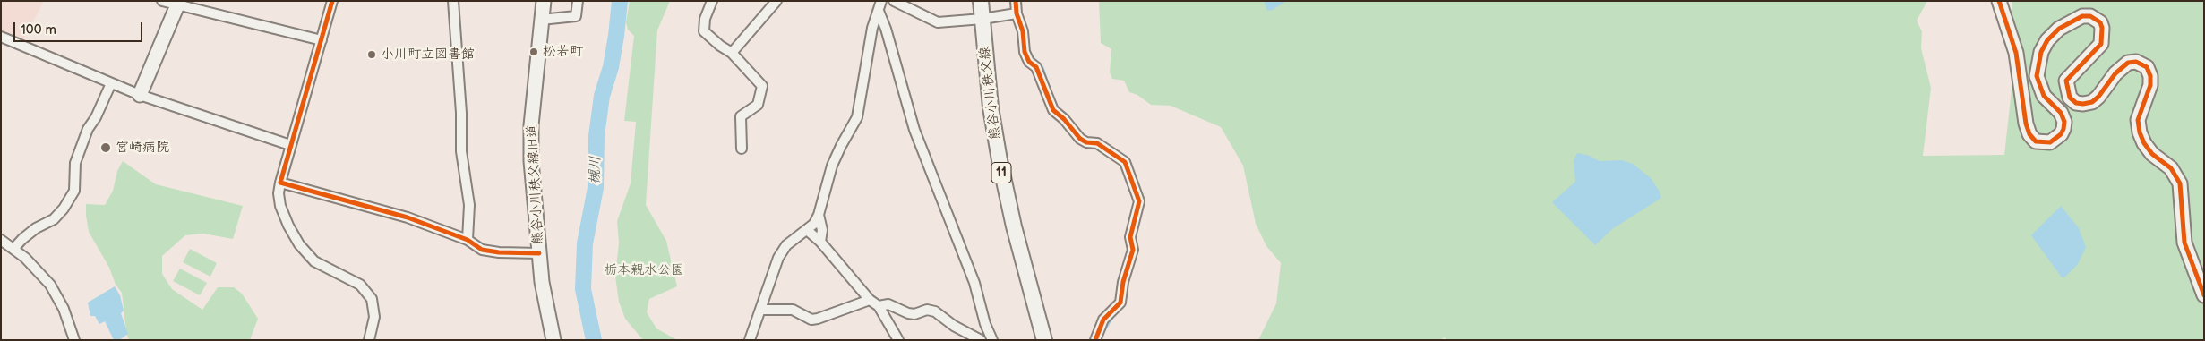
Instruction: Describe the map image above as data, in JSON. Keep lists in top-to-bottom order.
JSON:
{
  "streets": {
    "main road": ["熊谷小川秩父線", "11"],
    "street": ["熊谷小川秩父線旧道"]
  },
  "water": ["槻川"],
  "parks": ["栃本親水公園"],
  "places": ["松若町", "小川町立図書館", "宮崎病院"],
  "scale_bar": "100 m"
}
